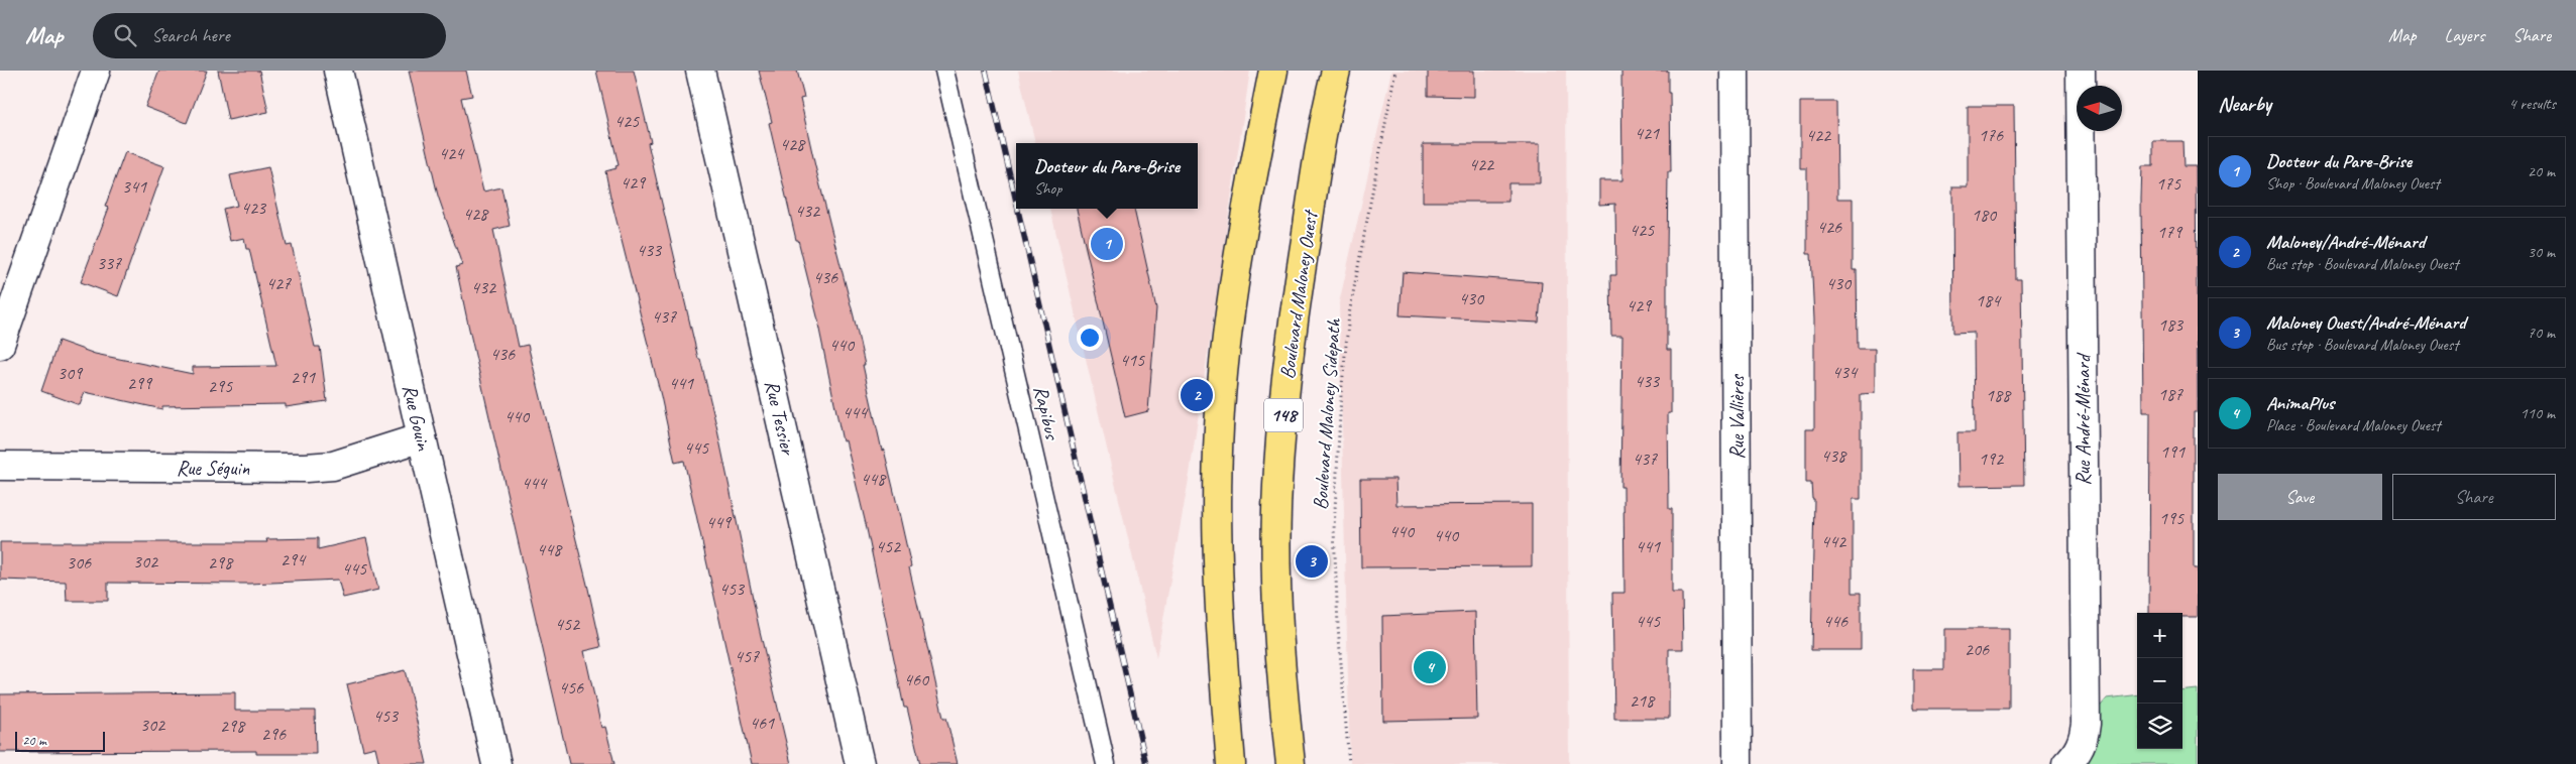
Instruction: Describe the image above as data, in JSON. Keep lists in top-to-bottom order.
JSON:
{
  "streets": {
    "main road": ["Boulevard Maloney Ouest", "148"],
    "street": [
      "Rue Gouin",
      "Rue Tessier",
      "Rue Vallières",
      "Rue André-Ménard",
      "Rue Séguin"
    ],
    "lane": ["Rapibus"],
    "path": ["Boulevard Maloney Sidepath"]
  },
  "crossings": [
    ["Rue Gouin", "Rue Séguin"]
  ],
  "house_numbers": [
    "425",
    "421",
    "422",
    "176",
    "428",
    "424",
    "422",
    "429",
    "175",
    "341",
    "423",
    "432",
    "428",
    "180",
    "426",
    "425",
    "179",
    "433",
    "337",
    "436",
    "427",
    "430",
    "432",
    "430",
    "184",
    "429",
    "437",
    "183",
    "440",
    "436",
    "415",
    "434",
    "309",
    "291",
    "433",
    "299",
    "441",
    "295",
    "187",
    "188",
    "444",
    "440",
    "445",
    "191",
    "438",
    "437",
    "192",
    "448",
    "444",
    "195",
    "449",
    "440",
    "440",
    "442",
    "452",
    "441",
    "448",
    "294",
    "302",
    "306",
    "298",
    "445",
    "453",
    "445",
    "446",
    "452",
    "206",
    "457",
    "460",
    "456",
    "218",
    "453",
    "461",
    "302",
    "298",
    "296"
  ],
  "scale_bar": "20 m",
  "north": "left",
  "page": {
    "header": "Map",
    "search": "Search here",
    "nav": ["Map", "Layers", "Share"],
    "heading": ["Nearby", "4 results"],
    "list": [
      {
        "mark": "1",
        "name": "Docteur du Pare-Brise",
        "note": "Shop · Boulevard Maloney Ouest",
        "value": "20 m"
      },
      {
        "mark": "2",
        "name": "Maloney/André-Ménard",
        "note": "Bus stop · Boulevard Maloney Ouest",
        "value": "30 m"
      },
      {
        "mark": "3",
        "name": "Maloney Ouest/André-Ménard",
        "note": "Bus stop · Boulevard Maloney Ouest",
        "value": "70 m"
      },
      {
        "mark": "4",
        "name": "AnimaPlus",
        "note": "Place · Boulevard Maloney Ouest",
        "value": "110 m"
      }
    ],
    "popup": ["Docteur du Pare-Brise", "Shop"],
    "pins": [
      "1",
      "2",
      "3",
      "4"
    ],
    "buttons": ["Save", "Share"],
    "map_buttons": ["+", "−"],
    "scale": "20 m"
  }
}
